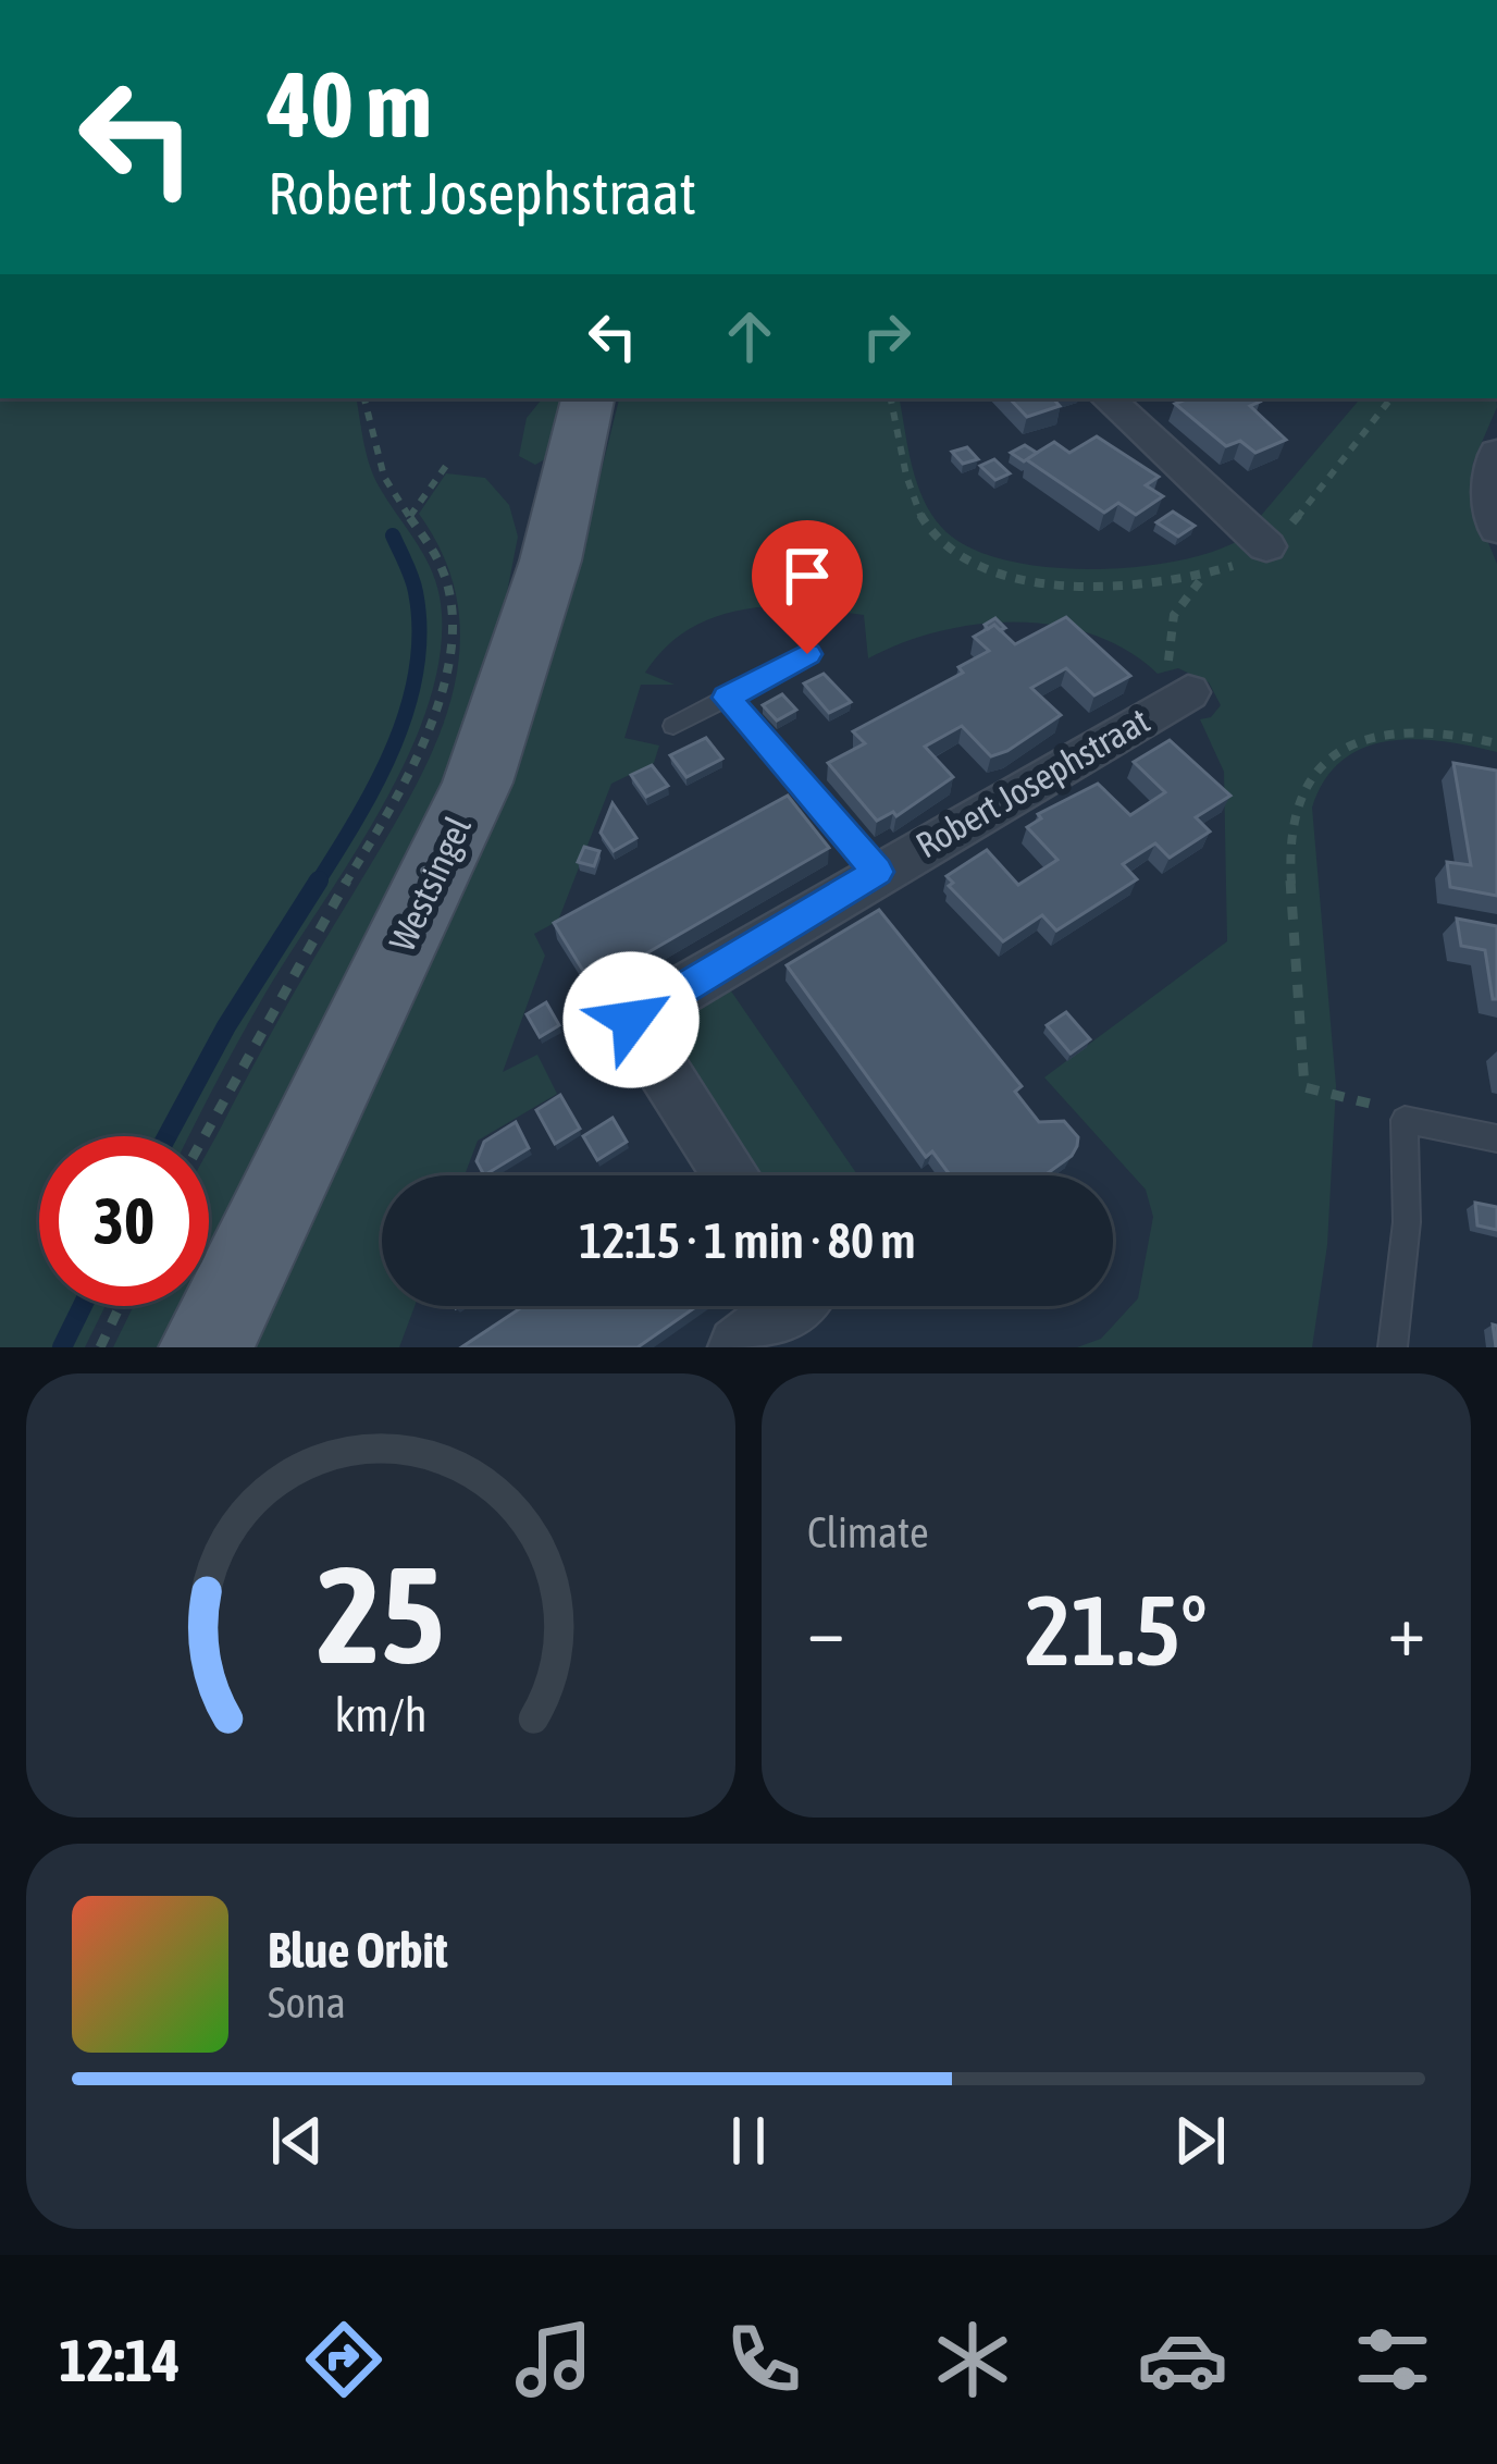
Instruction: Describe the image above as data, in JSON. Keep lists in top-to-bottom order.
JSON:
{
  "streets": {
    "main road": ["Westsingel"],
    "street": ["Robert Josephstraat"]
  },
  "page": {
    "turn": ["40 m", "Robert Josephstraat"],
    "limit": "30",
    "trip": "12:15 · 1 min · 80 m",
    "tile": "Climate",
    "heat": ["−", "21.5°", "+"],
    "song": ["Blue Orbit", "Sona"],
    "tabs": "12:14",
    "gauge": ["25", "km/h"]
  }
}
